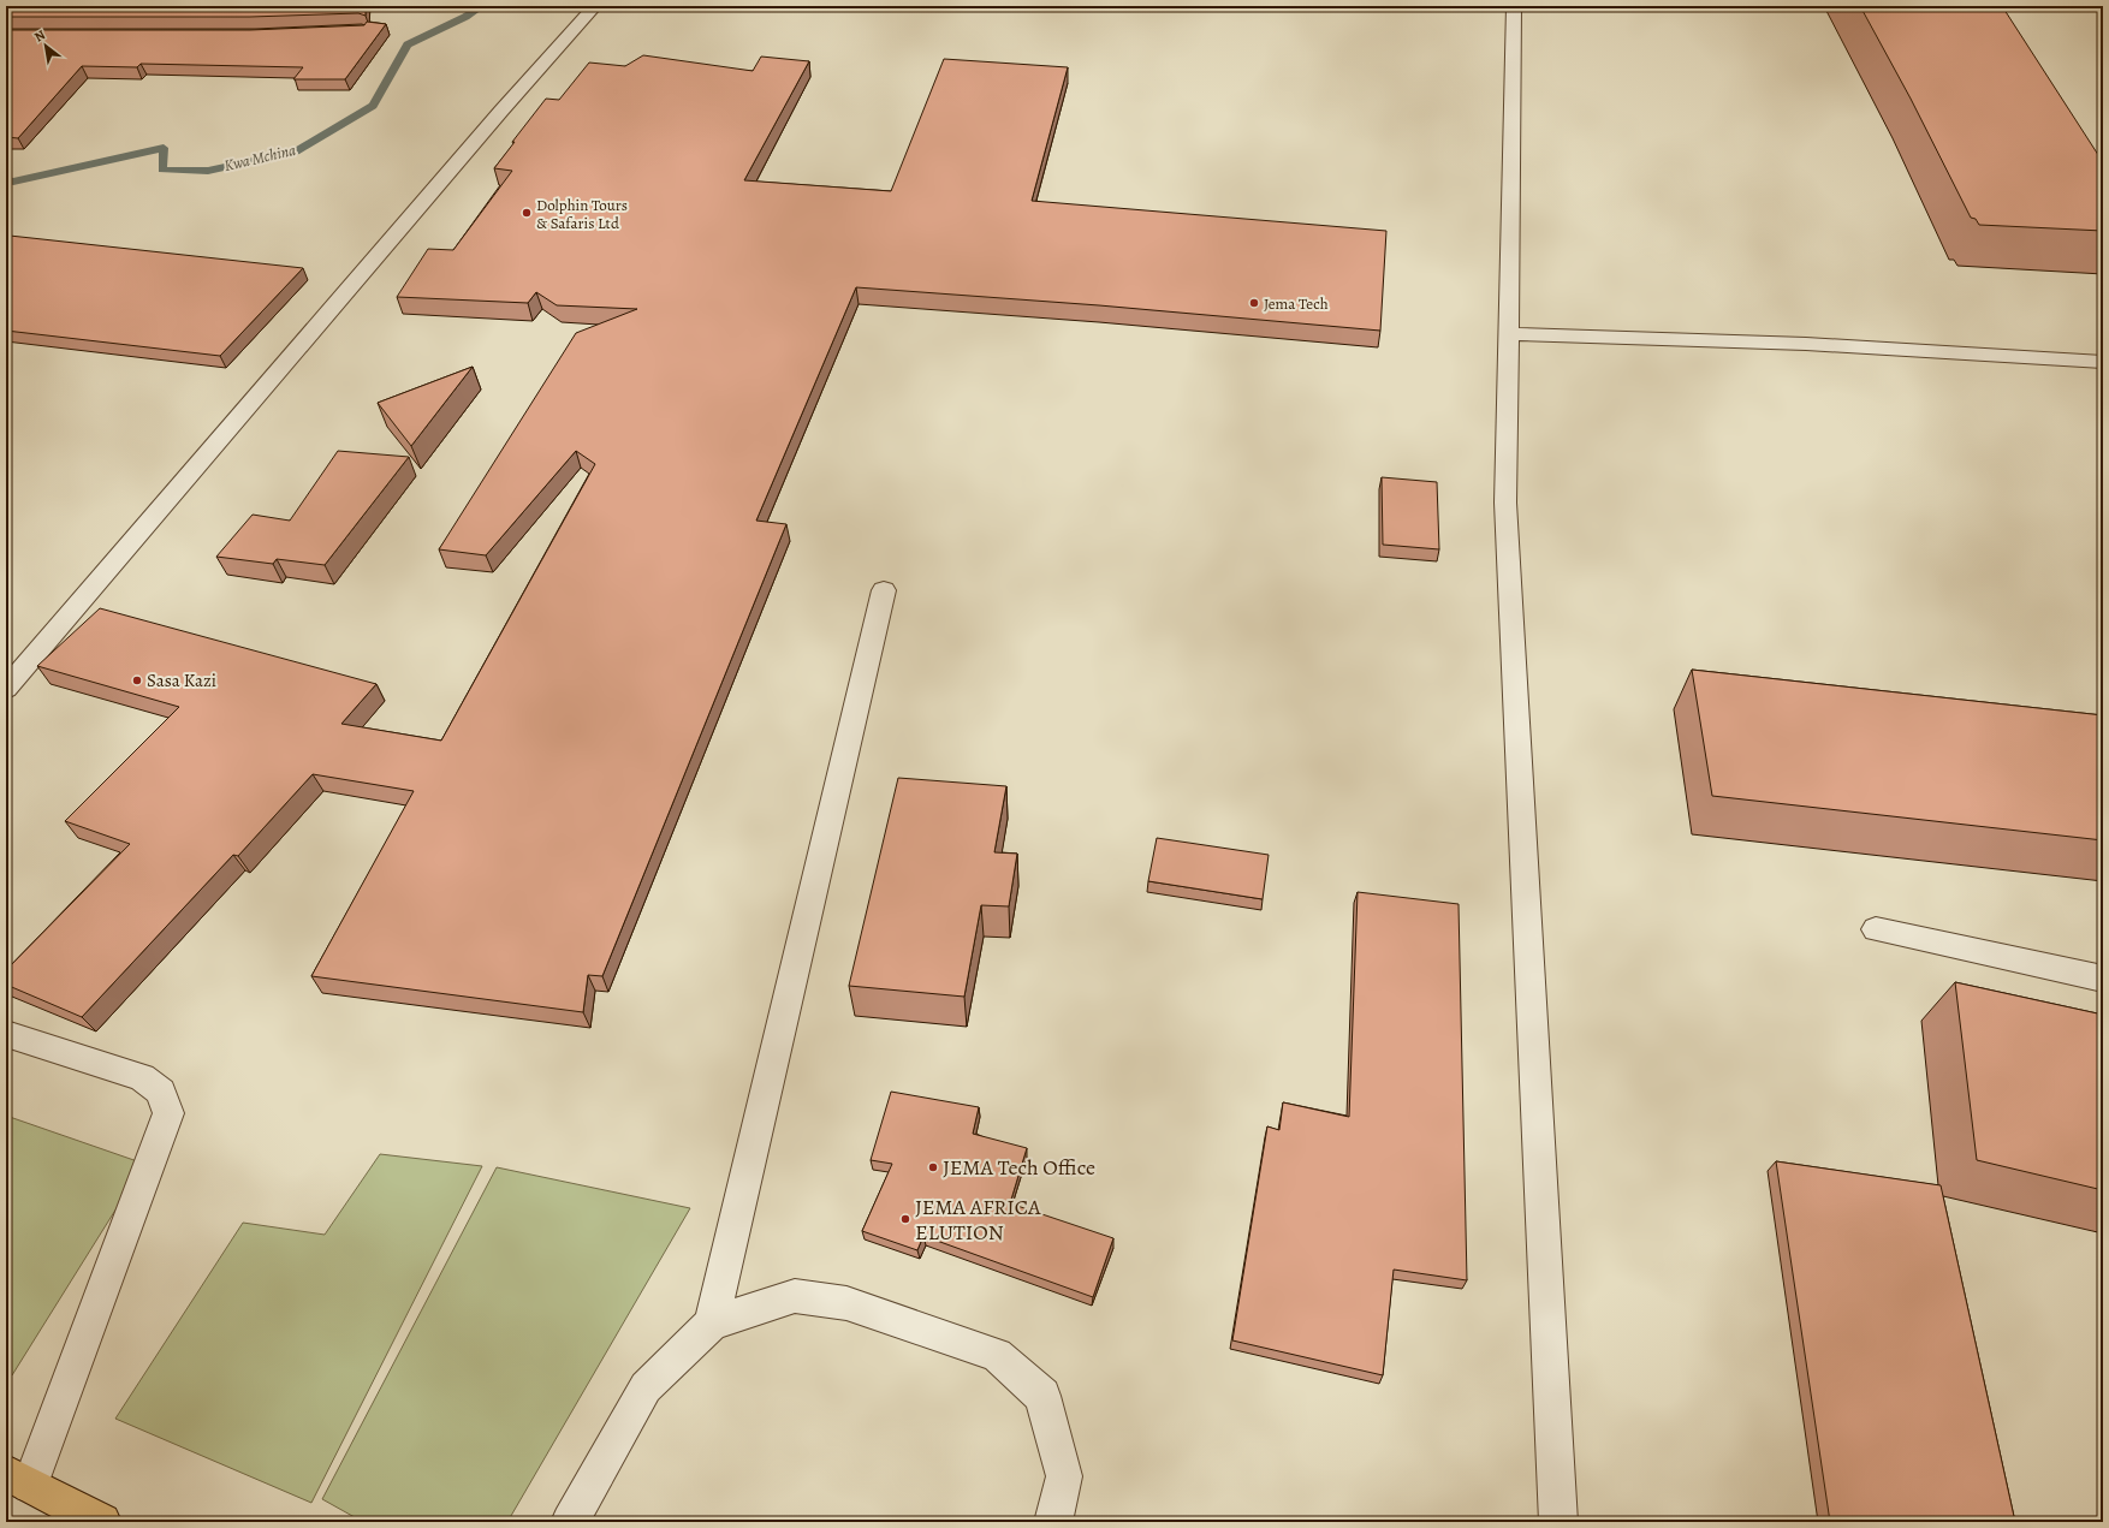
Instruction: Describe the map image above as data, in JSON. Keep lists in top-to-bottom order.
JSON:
{
  "water": ["Kwa Mchina"],
  "places": [
    "Dolphin Tours & Safaris Ltd",
    "Jema Tech",
    "Sasa Kazi",
    "JEMA Tech Office",
    "JEMA AFRICA ELUTION"
  ],
  "north": "top left"
}
